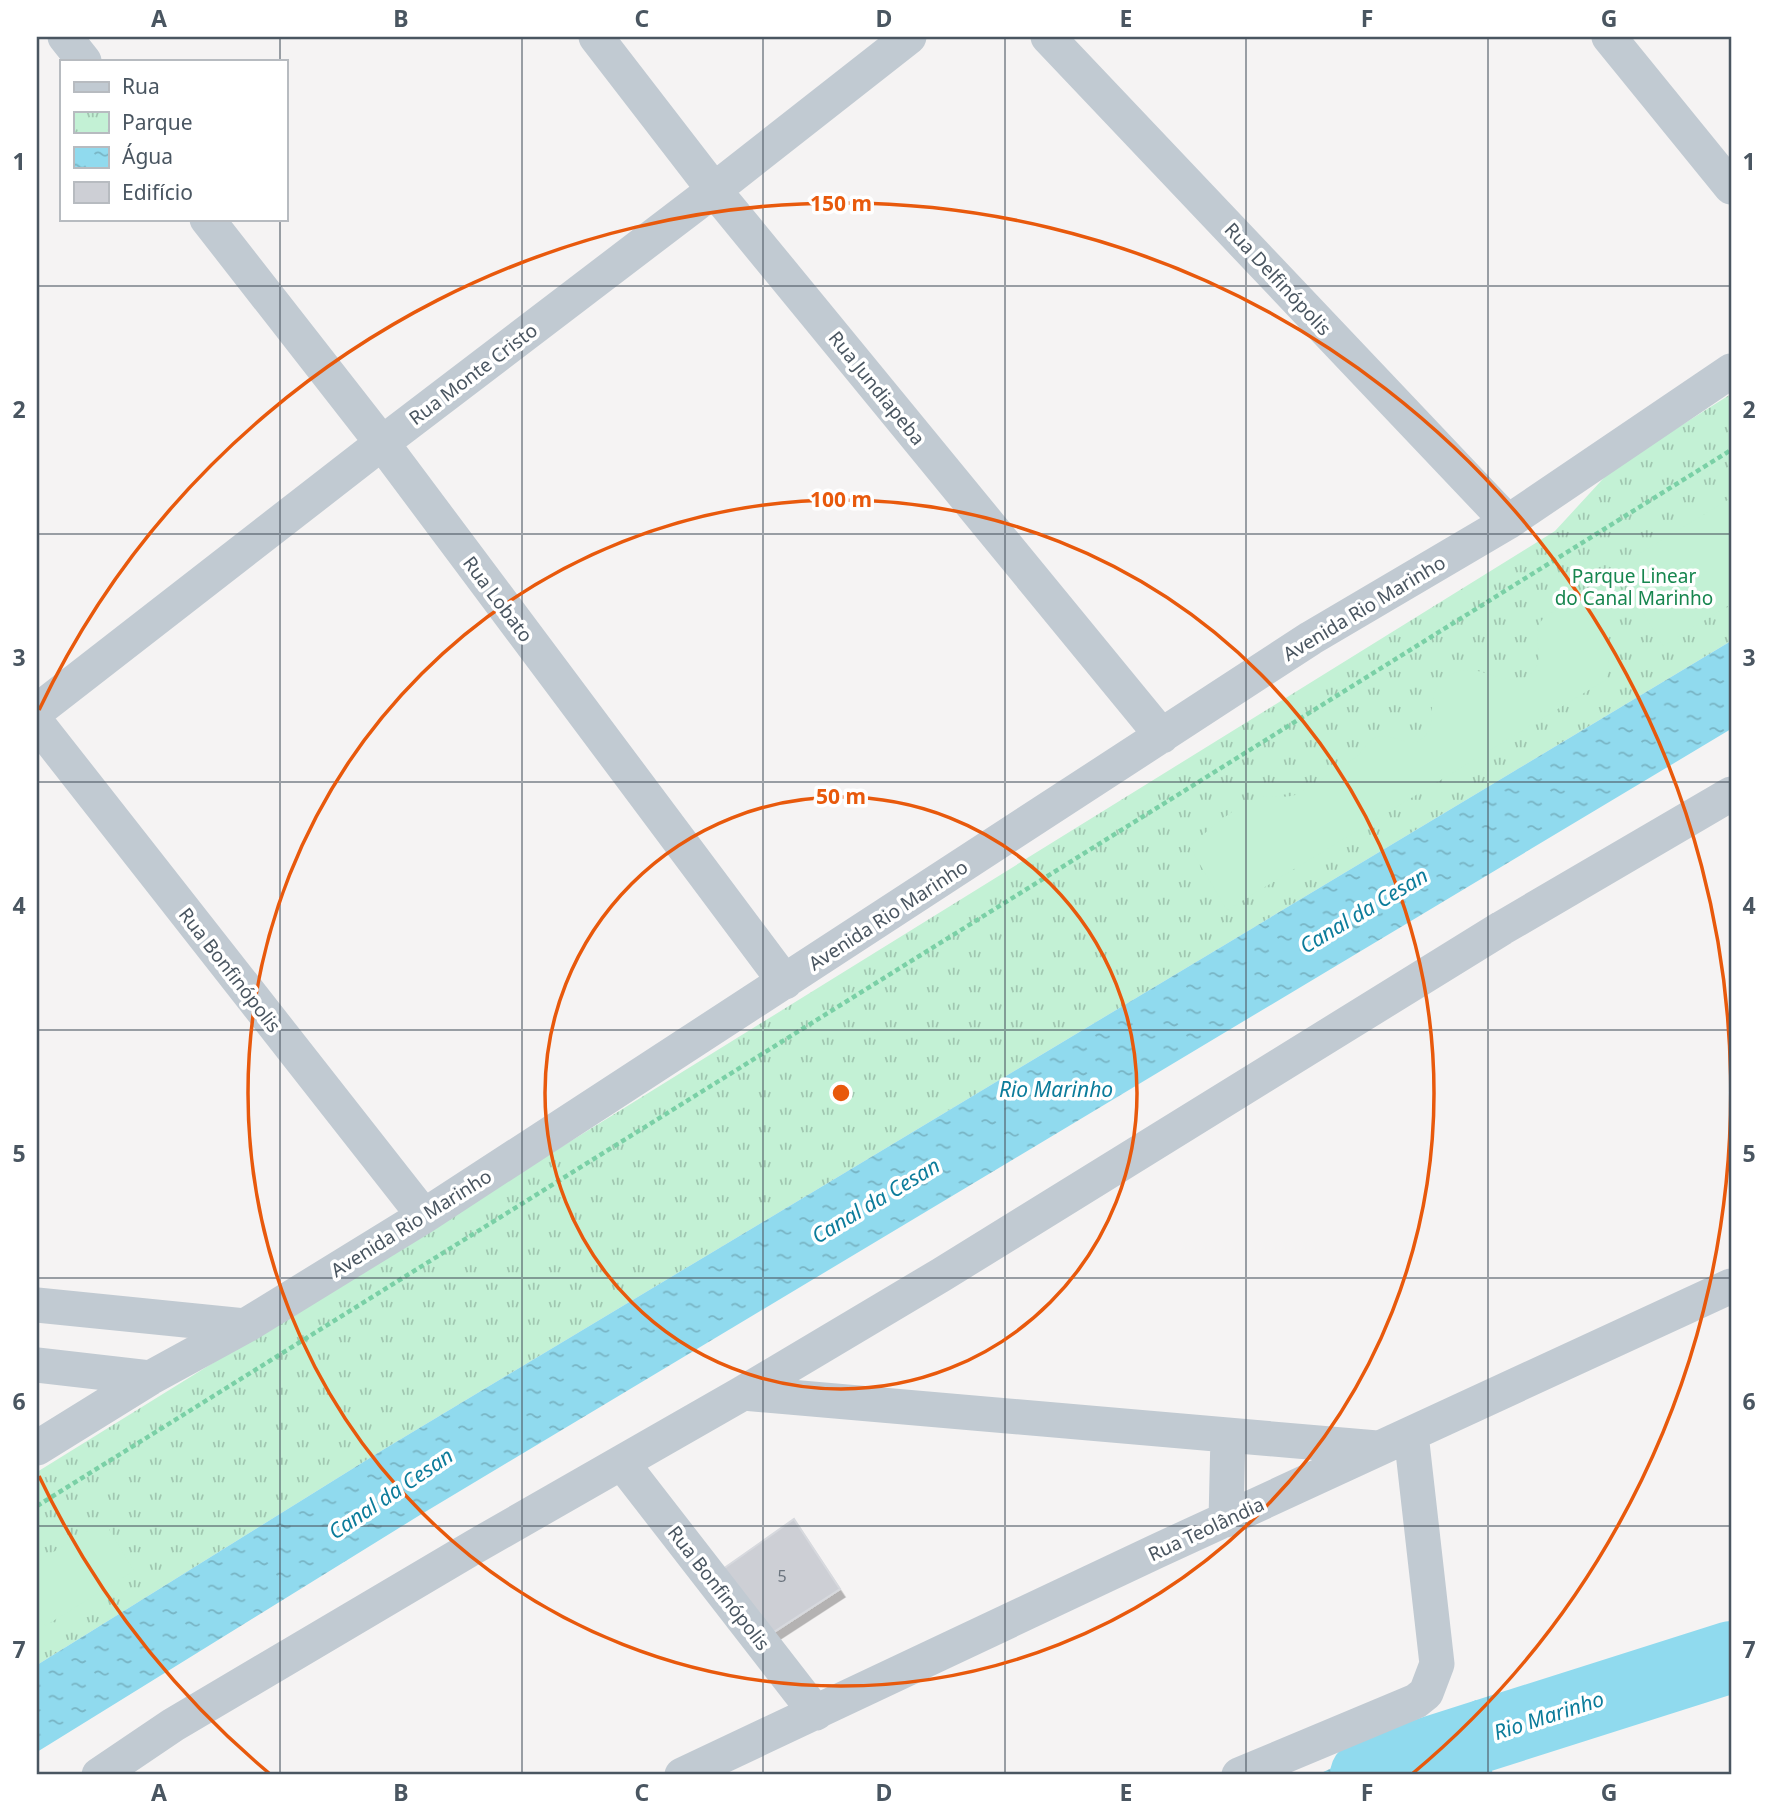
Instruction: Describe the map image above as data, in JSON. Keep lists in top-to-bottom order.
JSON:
{
  "streets": {
    "street": [
      "Rua Delfinópolis",
      "Rua Monte Cristo",
      "Rua Jundiapeba",
      "Rua Lobato",
      "Avenida Rio Marinho",
      "Rua Bonfinópolis",
      "Rua Teolândia"
    ]
  },
  "crossings": [
    ["Rua Delfinópolis", "Avenida Rio Marinho"],
    ["Rua Monte Cristo", "Rua Jundiapeba"],
    ["Rua Monte Cristo", "Rua Lobato"],
    ["Rua Jundiapeba", "Avenida Rio Marinho"],
    ["Rua Lobato", "Avenida Rio Marinho"],
    ["Avenida Rio Marinho", "Rua Bonfinópolis"],
    ["Rua Bonfinópolis", "Rua Teolândia"]
  ],
  "water": ["Canal da Cesan", "Rio Marinho"],
  "parks": ["Parque Linear do Canal Marinho"],
  "house_numbers": ["5"],
  "legend": [
    "Rua",
    "Parque",
    "Água",
    "Edifício"
  ],
  "grid": {
    "columns": [
      "A",
      "B",
      "C",
      "D",
      "E",
      "F",
      "G"
    ],
    "rows": [
      "1",
      "2",
      "3",
      "4",
      "5",
      "6",
      "7"
    ]
  },
  "rings": ["150 m", "100 m", "50 m"]
}
